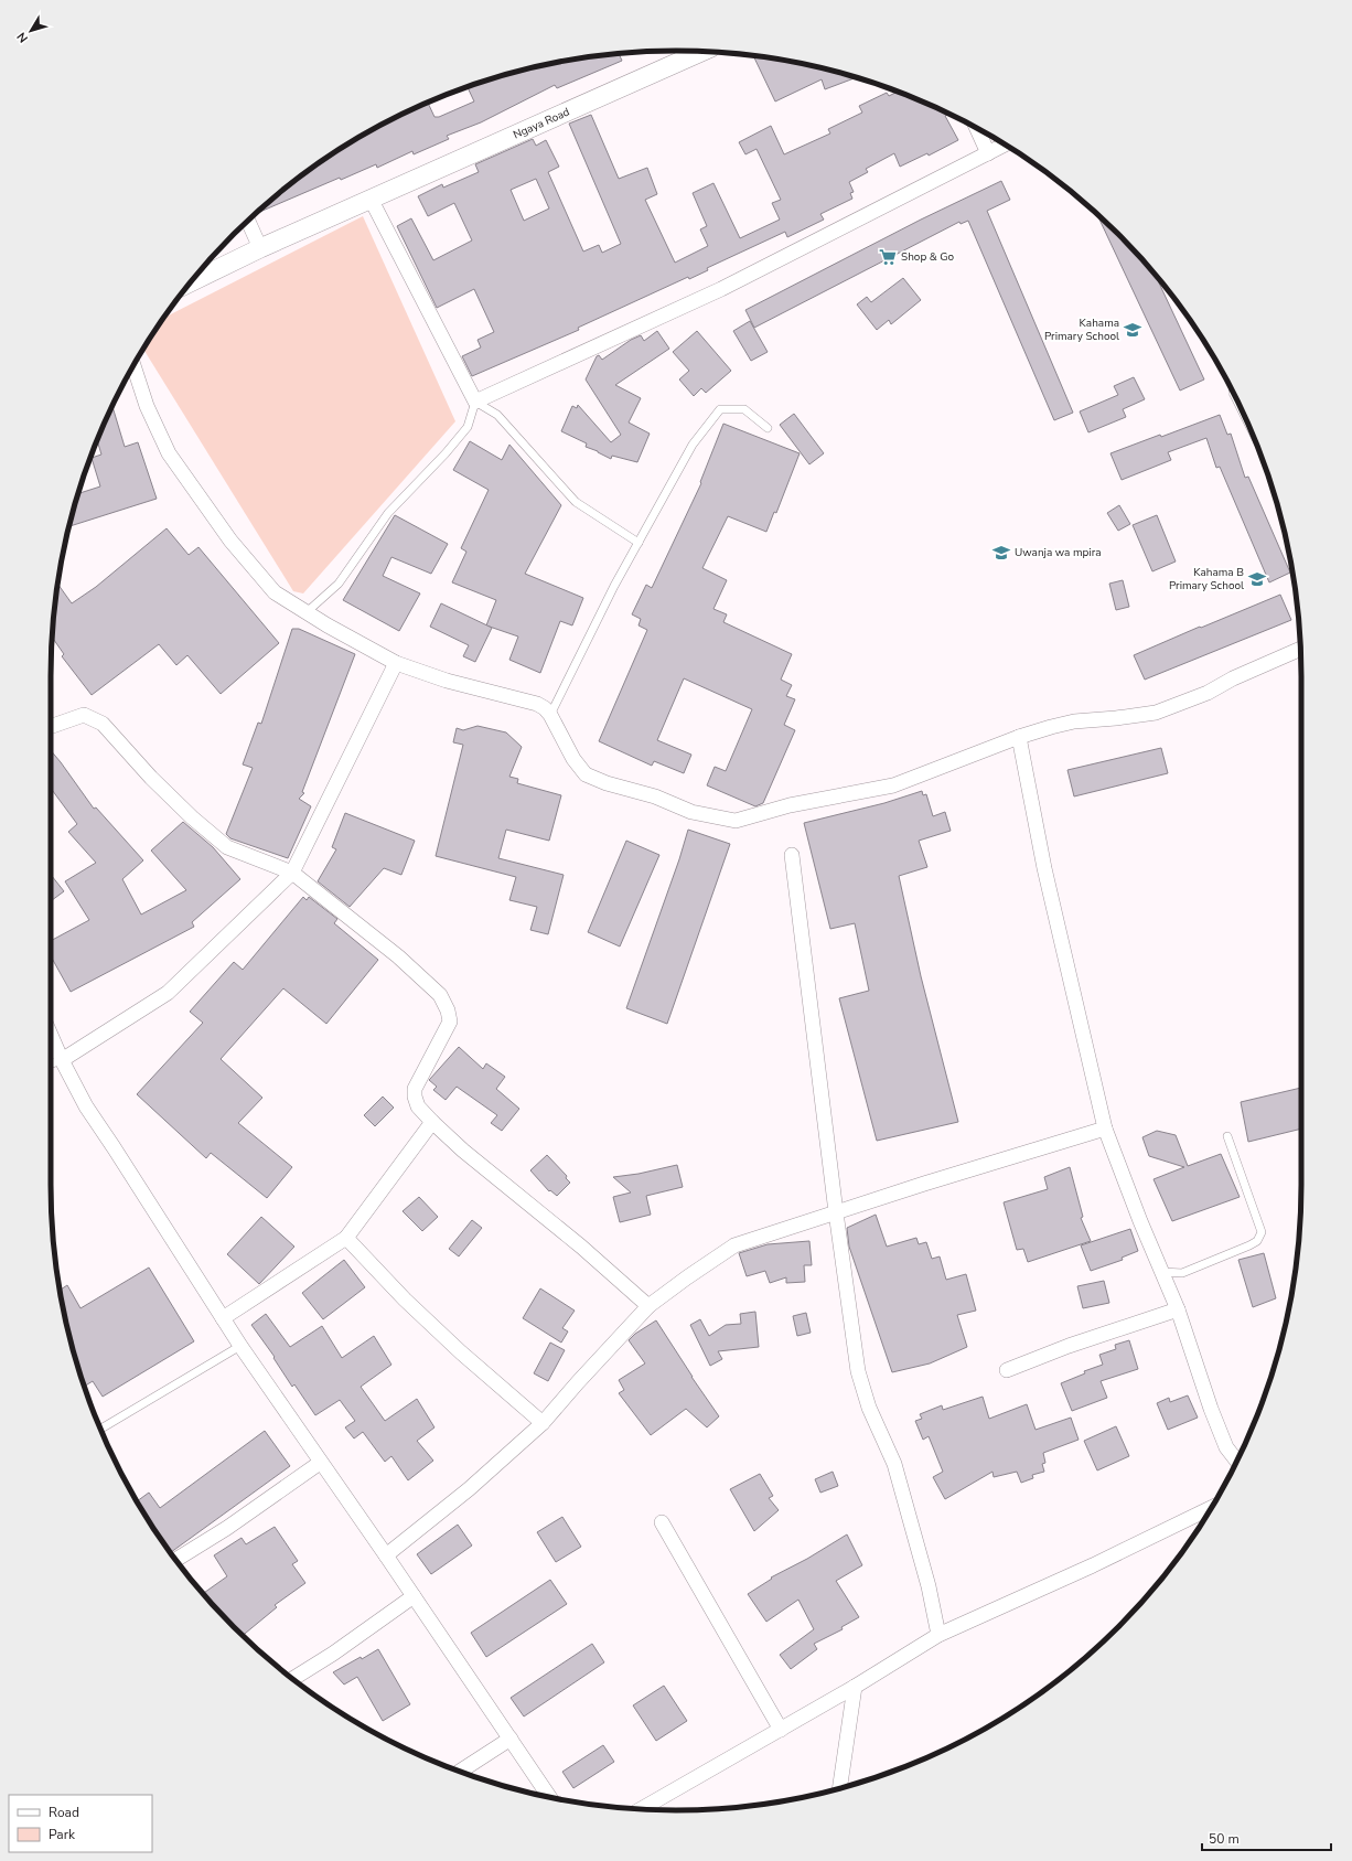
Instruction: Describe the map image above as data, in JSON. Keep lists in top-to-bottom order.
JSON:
{
  "streets": {
    "street": ["Ngaya Road"]
  },
  "places": {
    "supermarket": ["Shop & Go"],
    "school or university": ["Kahama Primary School", "Uwanja wa mpira", "Kahama B Primary School"]
  },
  "legend": ["Road", "Park"],
  "scale_bar": "50 m",
  "north": "bottom left"
}
